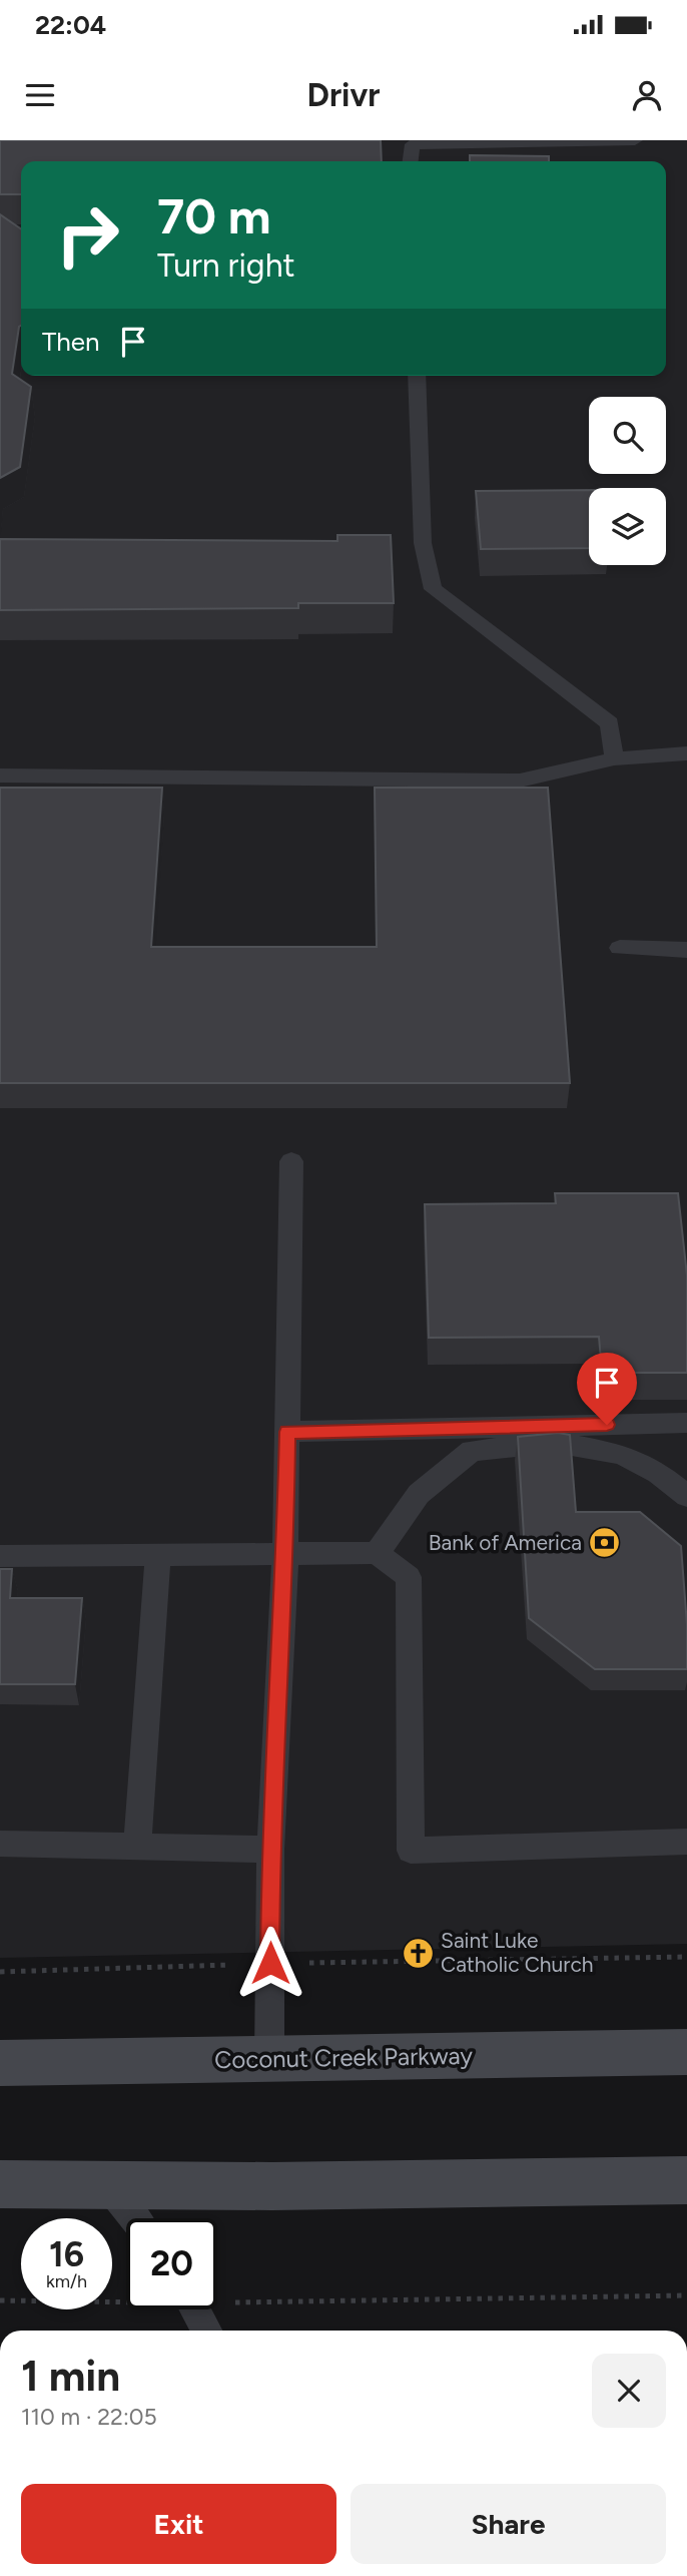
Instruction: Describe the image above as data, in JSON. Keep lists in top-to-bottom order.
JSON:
{
  "streets": {
    "main road": ["Coconut Creek Parkway"]
  },
  "places": {
    "bank": ["Bank of America"],
    "church": ["Saint Luke Catholic Church"]
  },
  "page": {
    "status": "22:04",
    "header": "Drivr",
    "turn": ["70 m", "Turn right"],
    "then": "Then",
    "speed": "16 km/h",
    "limit": "20",
    "heading": ["1 min", "110 m · 22:05"],
    "buttons": ["Exit", "Share"]
  }
}
